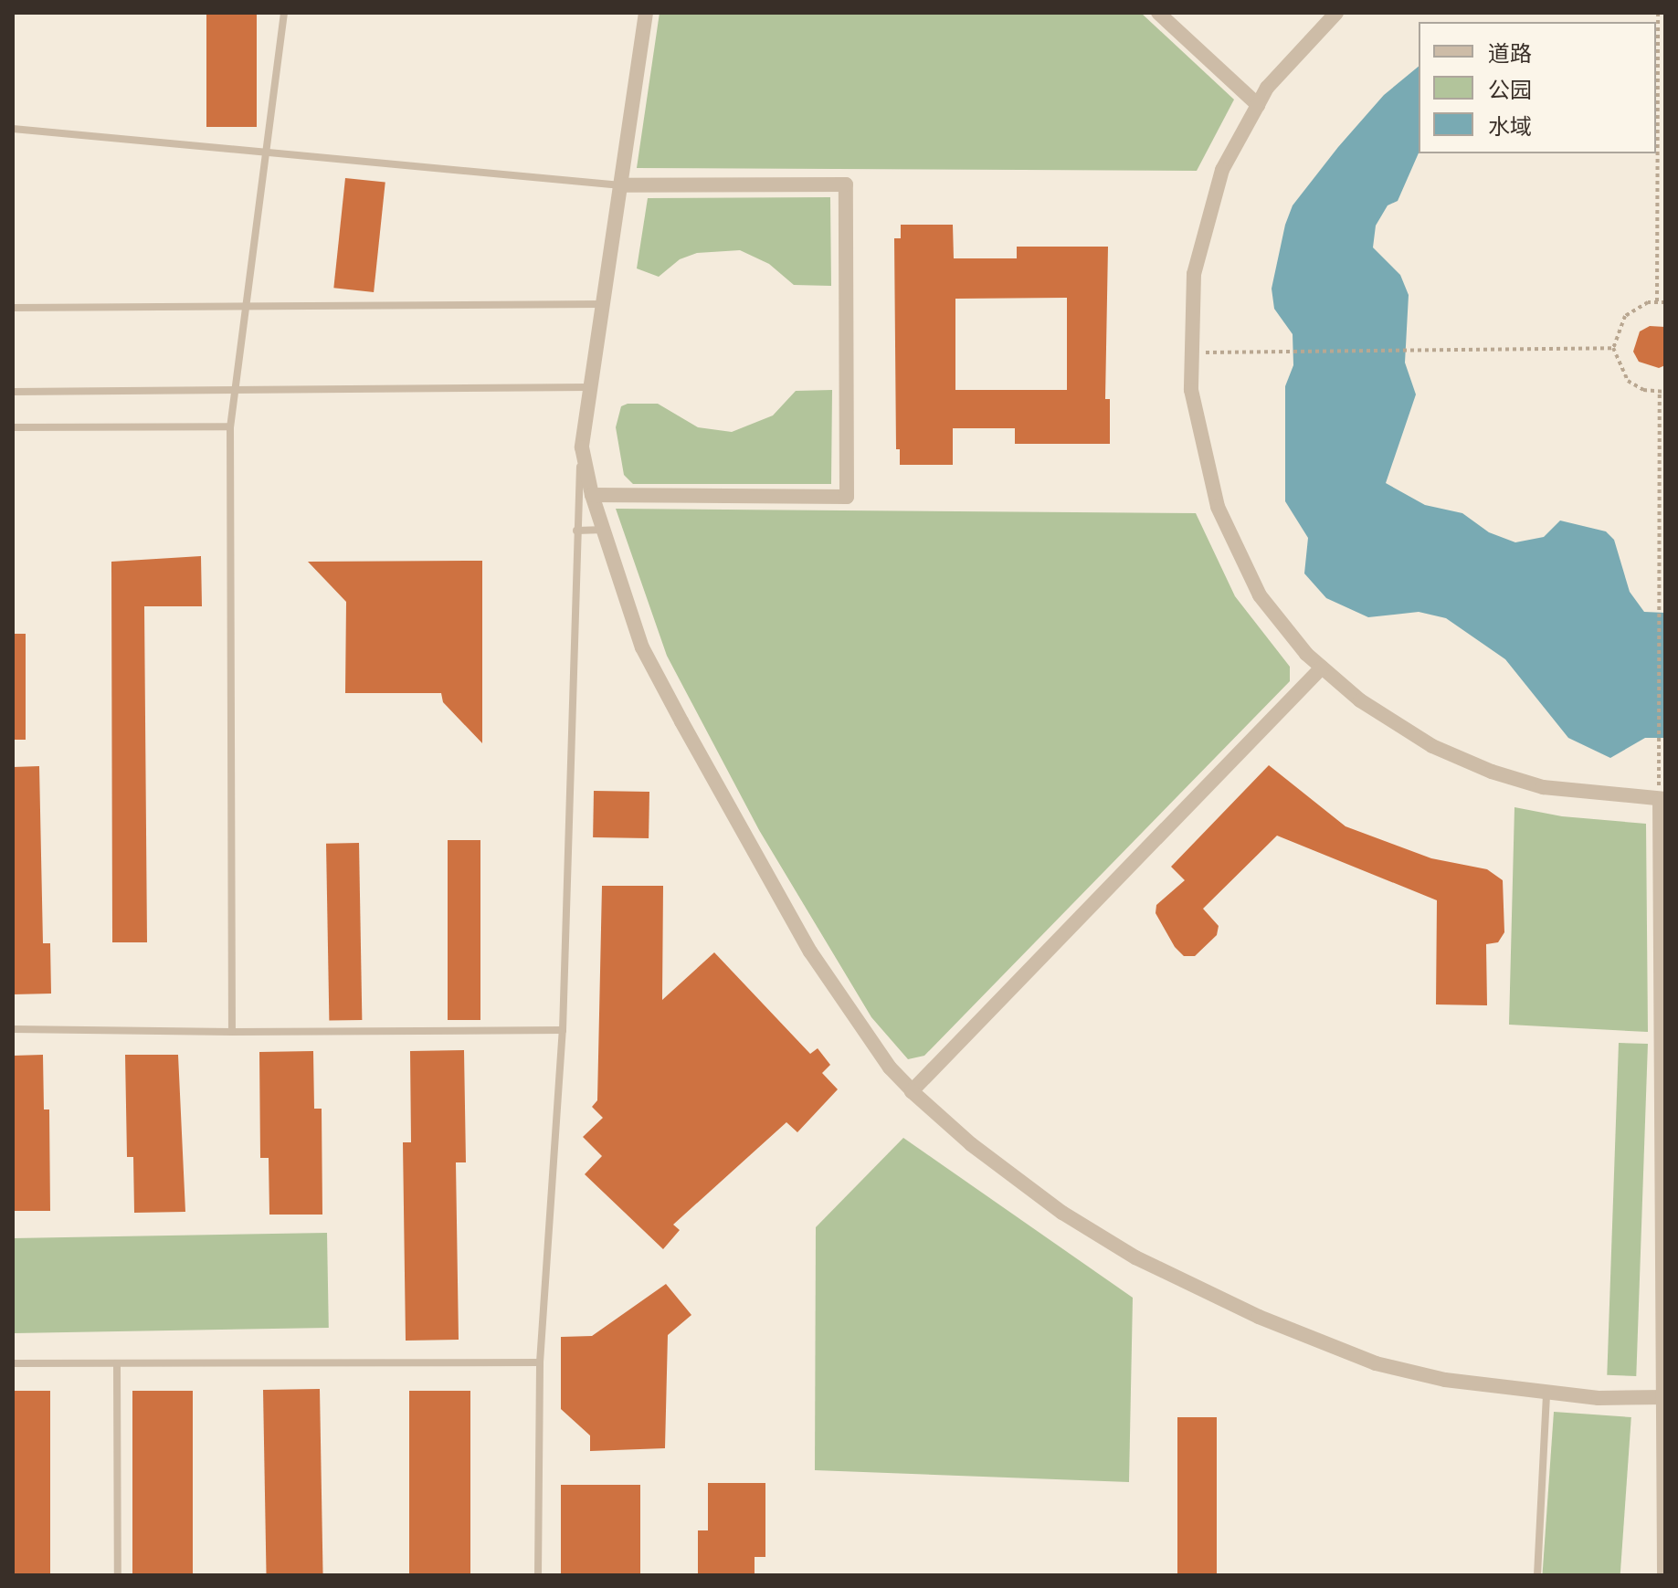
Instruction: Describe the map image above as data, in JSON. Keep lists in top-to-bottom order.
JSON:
{
  "legend": ["道路", "公园", "水域"]
}
